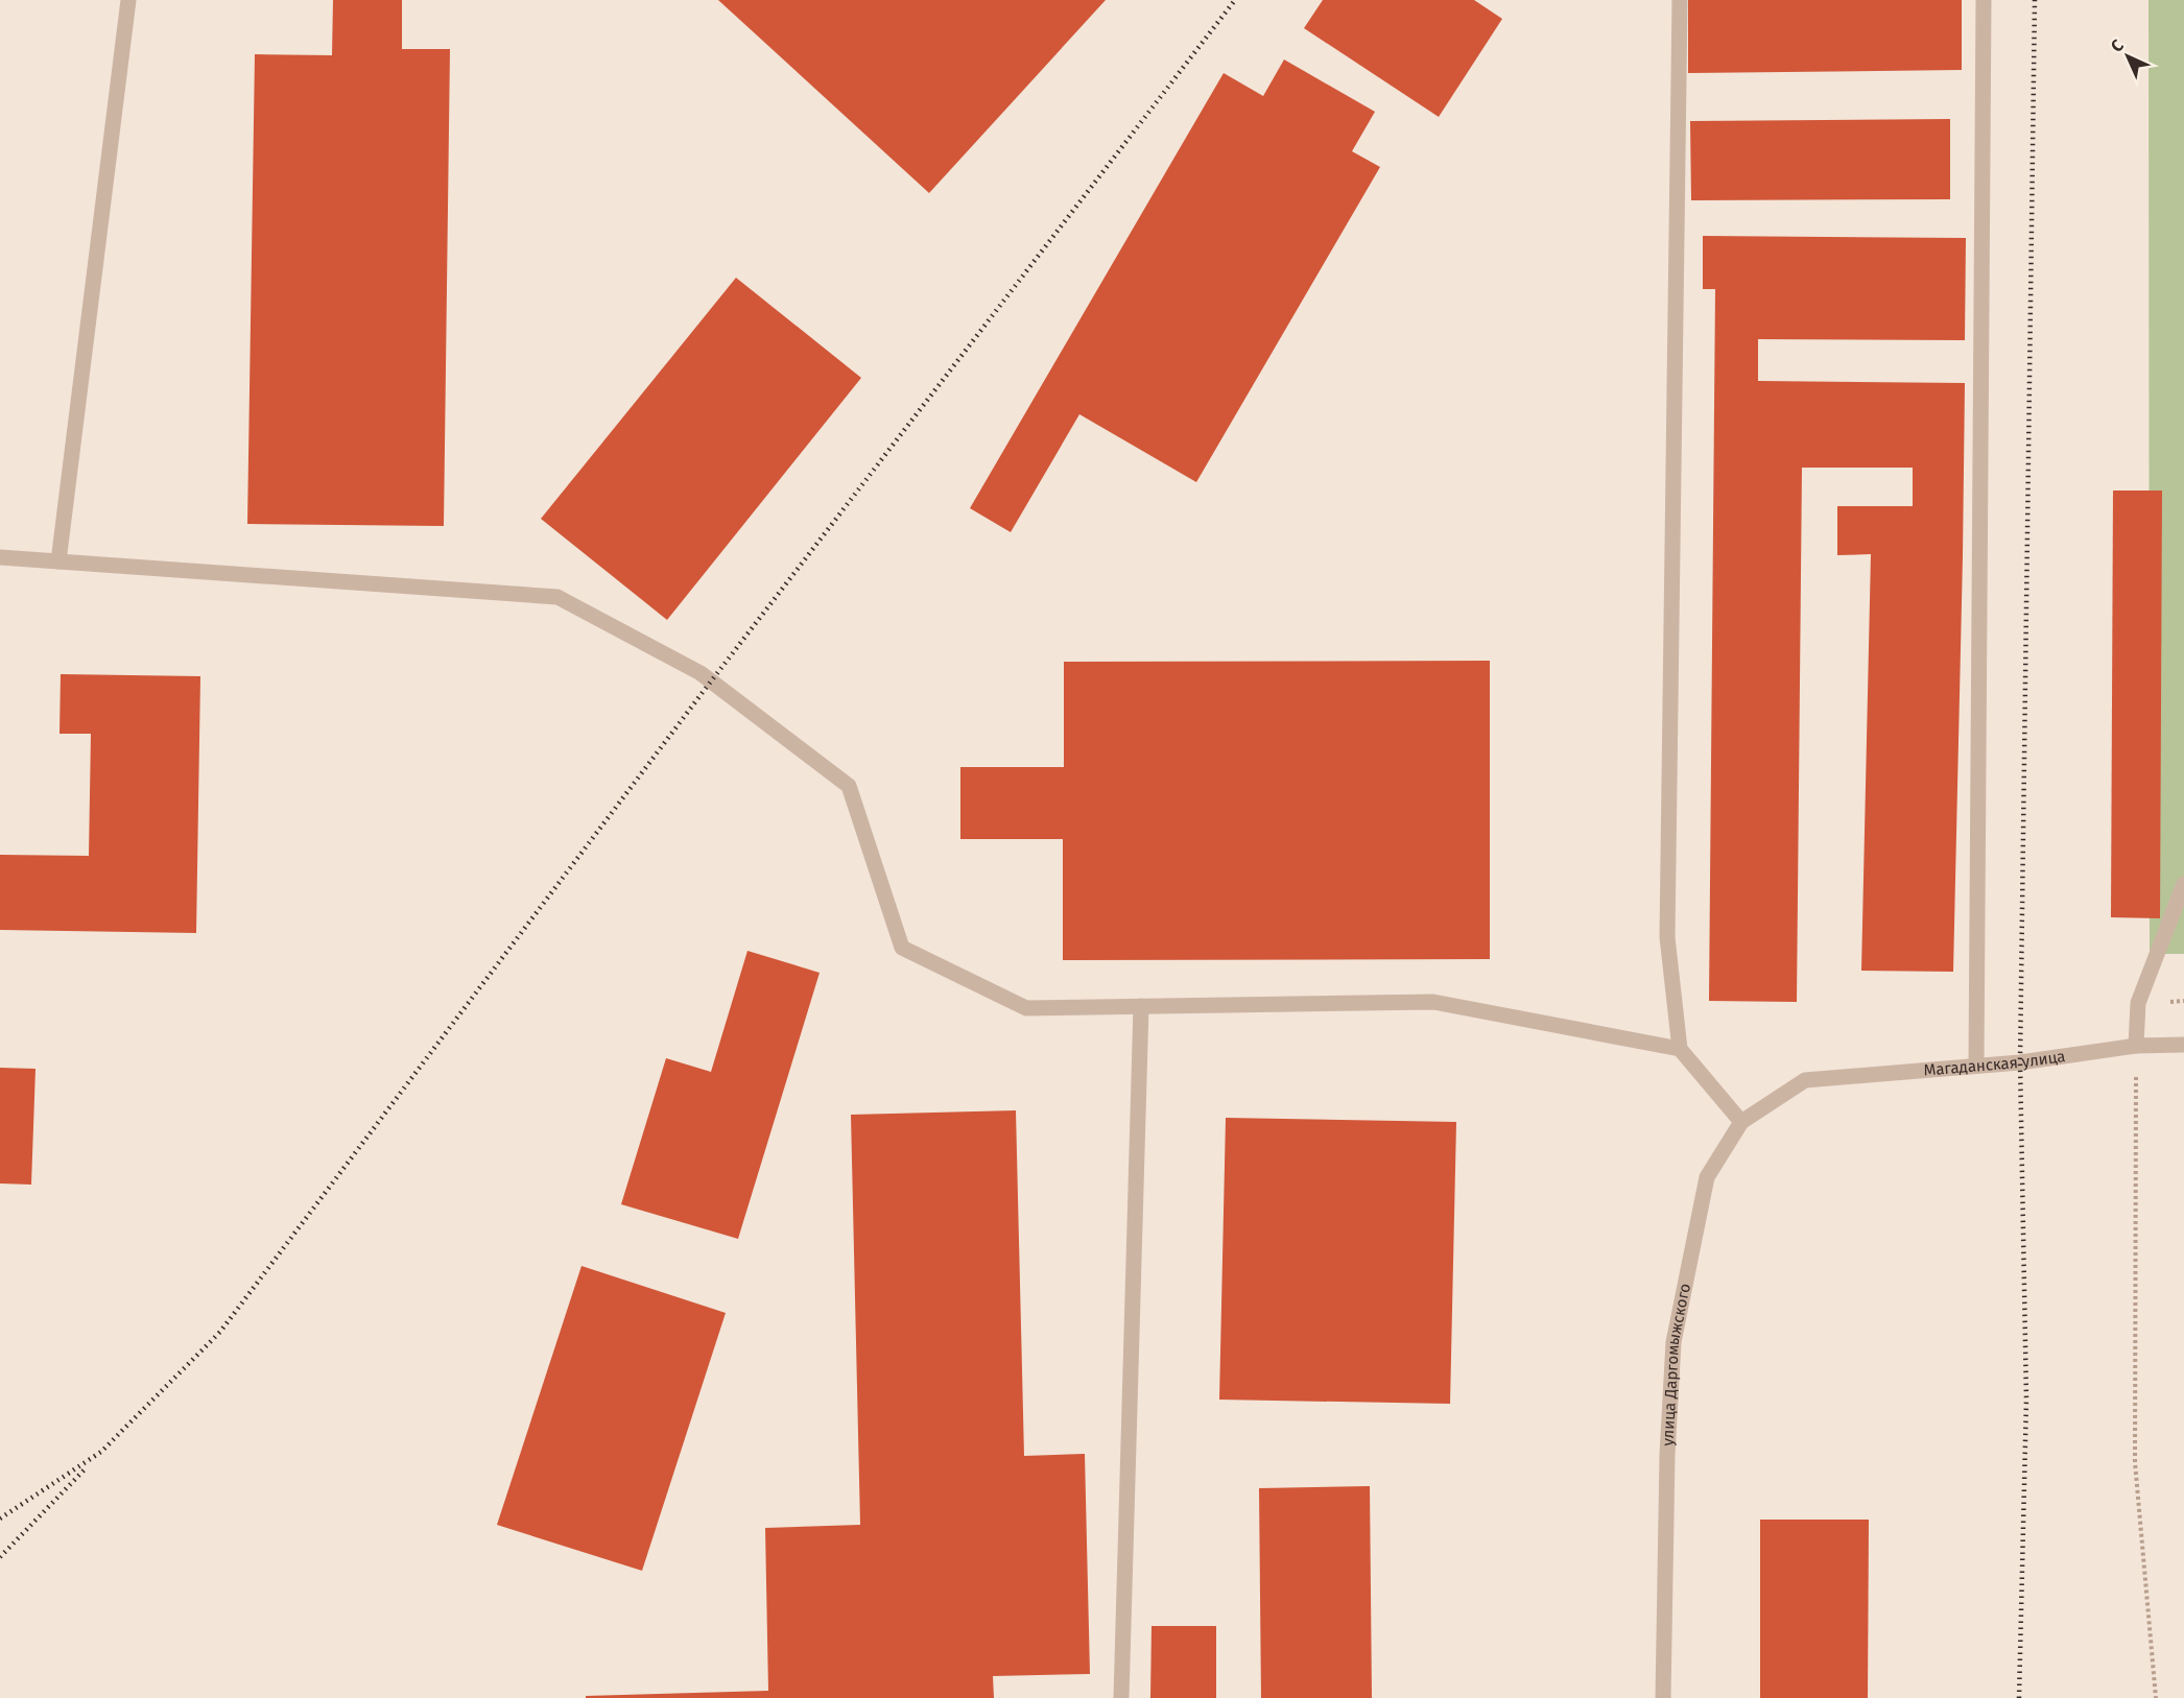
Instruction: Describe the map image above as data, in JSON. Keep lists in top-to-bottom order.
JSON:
{
  "streets": {
    "street": ["Магаданская улица", "улица Даргомыжского"]
  },
  "crossings": [
    ["Магаданская улица", "улица Даргомыжского"]
  ],
  "north": "top left"
}
